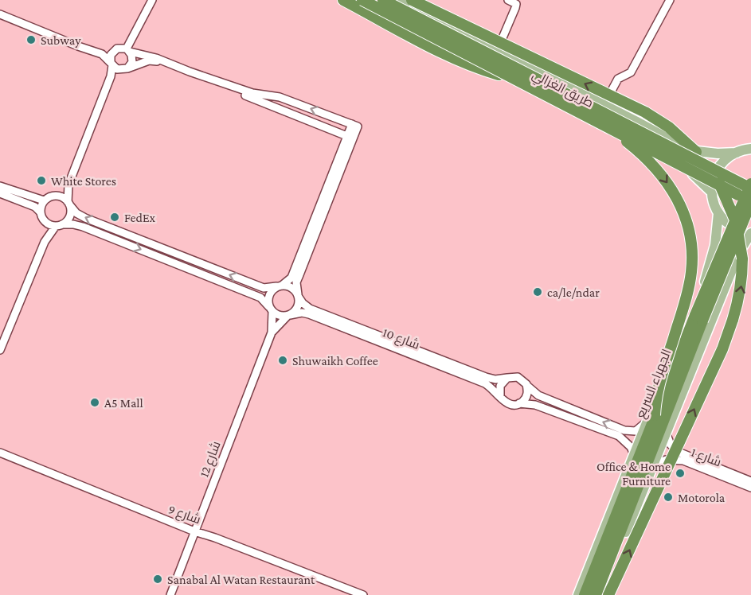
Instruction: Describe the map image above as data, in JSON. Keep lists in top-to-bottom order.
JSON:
{
  "streets": {
    "highway": ["طريق الغزالي", "الجهراء السريع"],
    "street": [
      "شارع 10",
      "شارع 1",
      "شارع 12",
      "شارع 9"
    ]
  },
  "crossings": [
    ["طريق الغزالي", "الجهراء السريع"],
    ["شارع 10", "شارع 12"],
    ["شارع 12", "شارع 9"]
  ],
  "places": [
    "Subway",
    "White Stores",
    "FedEx",
    "ca/le/ndar",
    "Shuwaikh Coffee",
    "A5 Mall",
    "Office & Home Furniture",
    "Motorola",
    "Sanabal Al Watan Restaurant"
  ]
}
